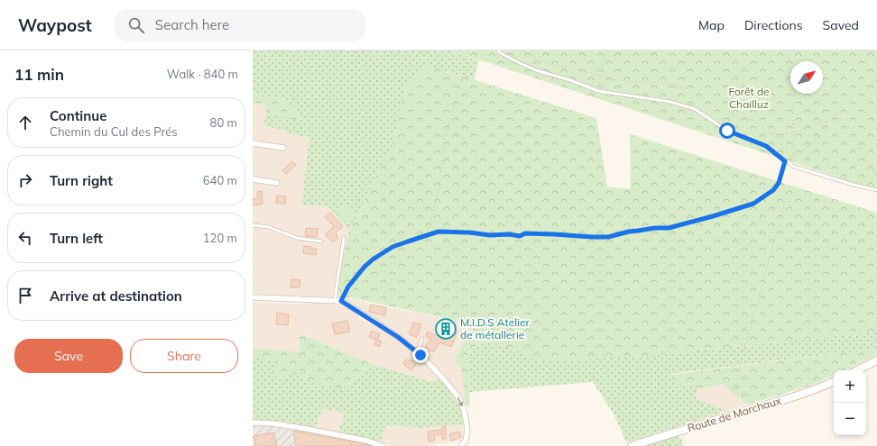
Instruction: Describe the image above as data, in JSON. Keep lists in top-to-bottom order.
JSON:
{
  "streets": {
    "main road": ["Route de Marchaux"]
  },
  "parks": ["Forêt de Chailluz"],
  "places": {
    "building": ["M.I.D.S Atelier de métallerie"]
  },
  "north": "top right",
  "page": {
    "header": "Waypost",
    "search": "Search here",
    "nav": ["Map", "Directions", "Saved"],
    "heading": ["11 min", "Walk · 840 m"],
    "list": [
      ["Continue", "Chemin du Cul des Prés", "80 m"],
      ["Turn right", "640 m"],
      ["Turn left", "120 m"],
      "Arrive at destination"
    ],
    "buttons": ["Save", "Share"],
    "map_buttons": ["+", "−"]
  }
}
